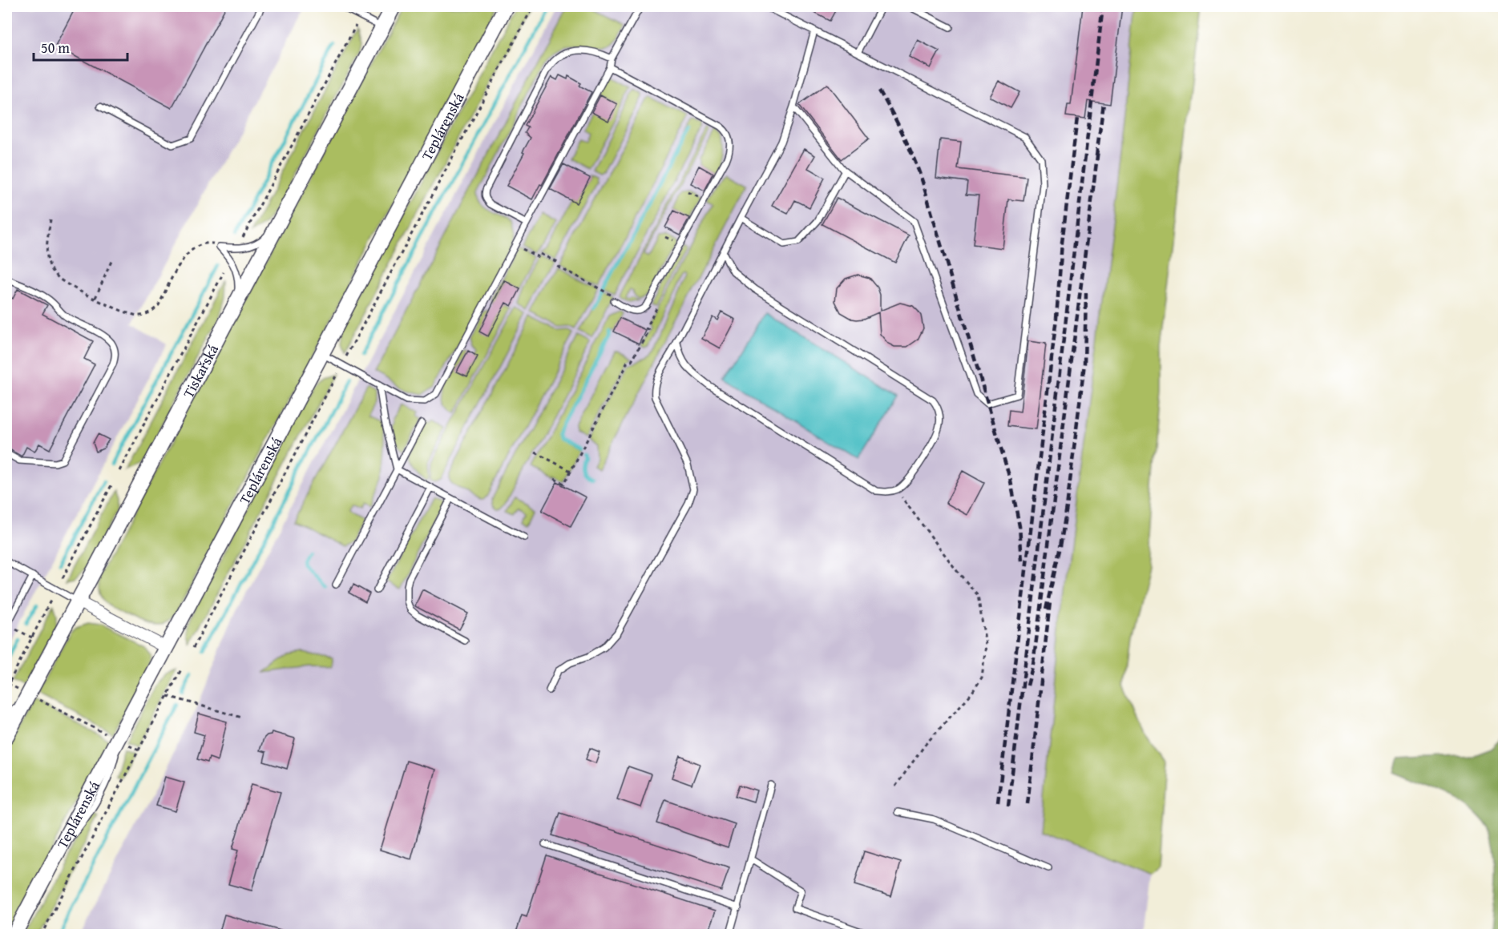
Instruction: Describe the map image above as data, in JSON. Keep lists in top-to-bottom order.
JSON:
{
  "streets": {
    "street": ["Teplárenská", "Tiskařská"]
  },
  "scale_bar": "50 m"
}
